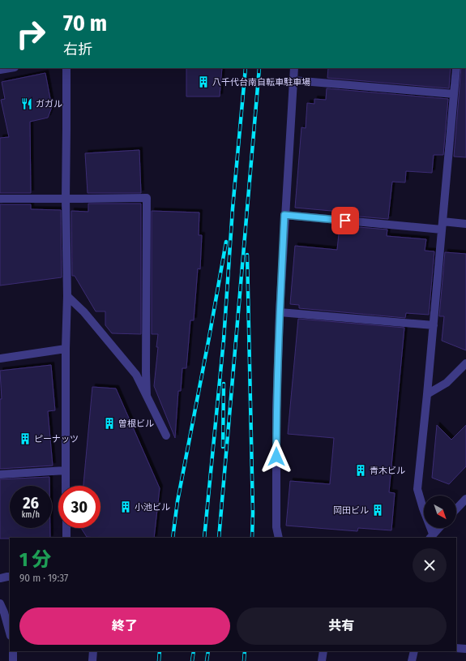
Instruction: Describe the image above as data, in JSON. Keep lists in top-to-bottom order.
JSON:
{
  "places": {
    "building": [
      "八千代台南自転車駐車場",
      "曽根ビル",
      "ピーナッツ",
      "青木ビル",
      "小池ビル",
      "岡田ビル"
    ],
    "restaurant": ["ガガル"]
  },
  "north": "bottom right",
  "page": {
    "turn": ["70 m", "右折"],
    "speed": "26 km/h",
    "limit": "30",
    "heading": ["1 分", "90 m · 19:37"],
    "buttons": ["終了", "共有"]
  }
}
